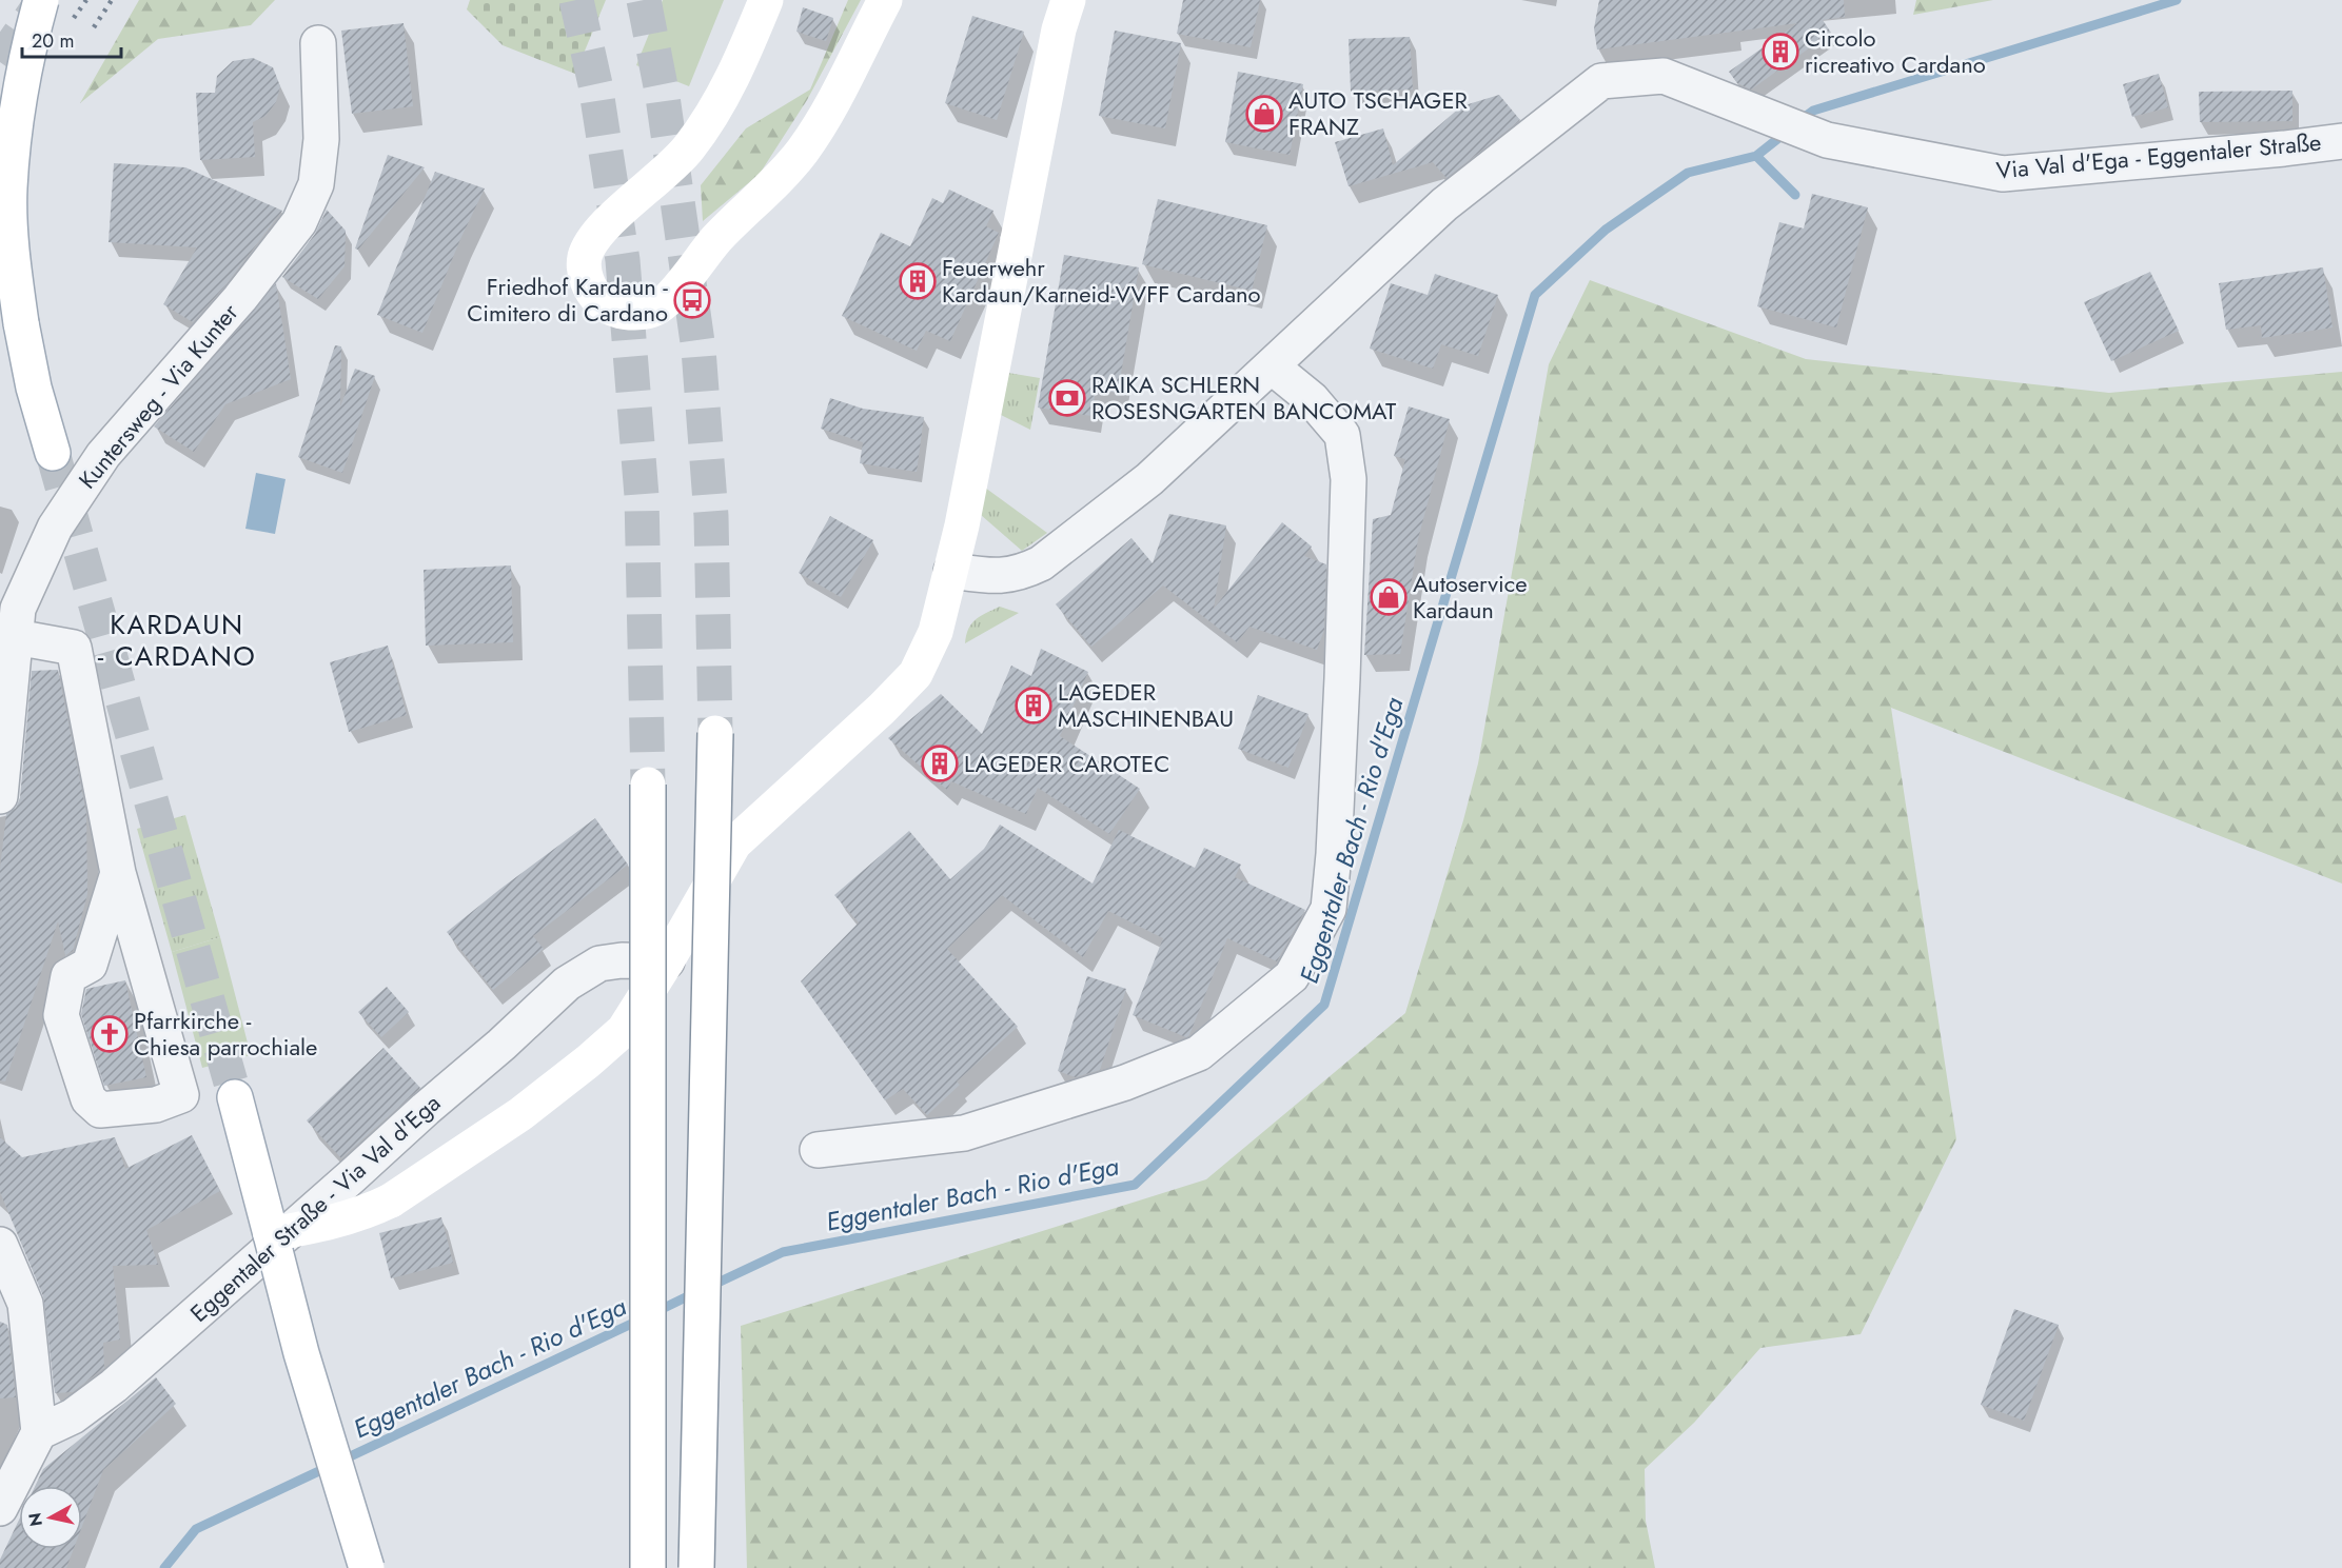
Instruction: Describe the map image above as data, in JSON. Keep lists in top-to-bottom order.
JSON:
{
  "streets": {
    "street": ["Via Val d'Ega - Eggentaler Straße", "Kuntersweg - Via Kunter", "Eggentaler Straße - Via Val d'Ega"]
  },
  "districts": ["KARDAUN - CARDANO"],
  "water": ["Eggentaler Bach - Rio d'Ega"],
  "places": {
    "building": [
      "Circolo ricreativo Cardano",
      "Feuerwehr Kardaun/Karneid-VVFF Cardano",
      "LAGEDER MASCHINENBAU",
      "LAGEDER CAROTEC"
    ],
    "shop": ["AUTO TSCHAGER FRANZ", "Autoservice Kardaun"],
    "bus stop": ["Friedhof Kardaun - Cimitero di Cardano"],
    "bank": ["RAIKA SCHLERN ROSESNGARTEN BANCOMAT"],
    "church": ["Pfarrkirche - Chiesa parrochiale"]
  },
  "scale_bar": "20 m",
  "north": "left"
}
